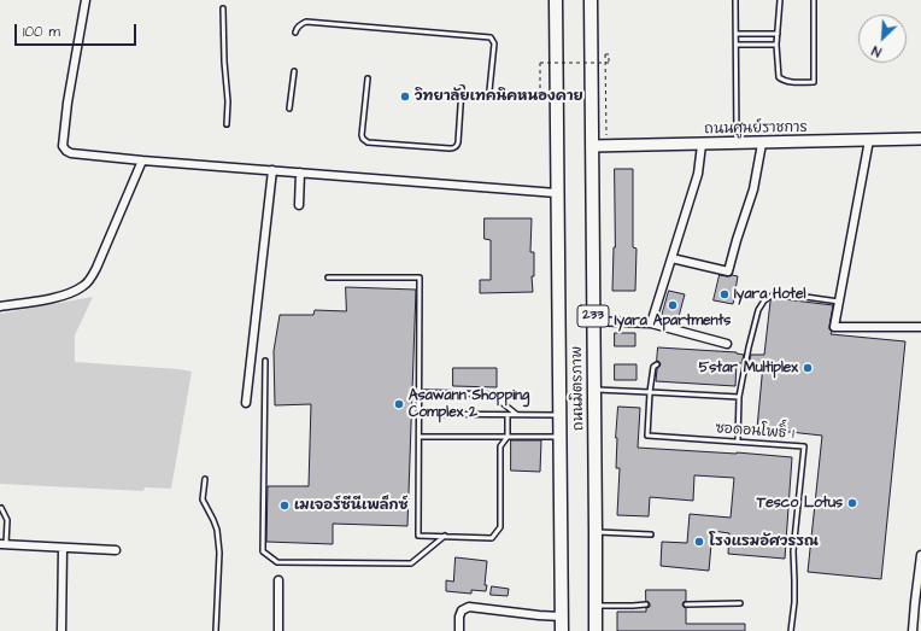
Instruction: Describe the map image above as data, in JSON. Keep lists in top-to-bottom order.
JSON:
{
  "streets": {
    "main road": ["233", "ถนนมิตรภาพ"],
    "street": ["ถนนศูนย์ราชการ"],
    "lane": ["ซอดอนโพธิ์ 1"]
  },
  "crossings": [
    ["ถนนศูนย์ราชการ", "ถนนมิตรภาพ"]
  ],
  "places": [
    "วิทยาลัยเทคนิคหนองคาย",
    "Iyara Hotel",
    "Iyara Apartments",
    "5star Multiplex",
    "Asawann Shopping Complex 2",
    "Tesco Lotus",
    "เมเจอร์ซีนีเพล็กซ์",
    "โรงแรมอัศวรรณ"
  ],
  "scale_bar": "100 m",
  "north": "bottom left"
}
